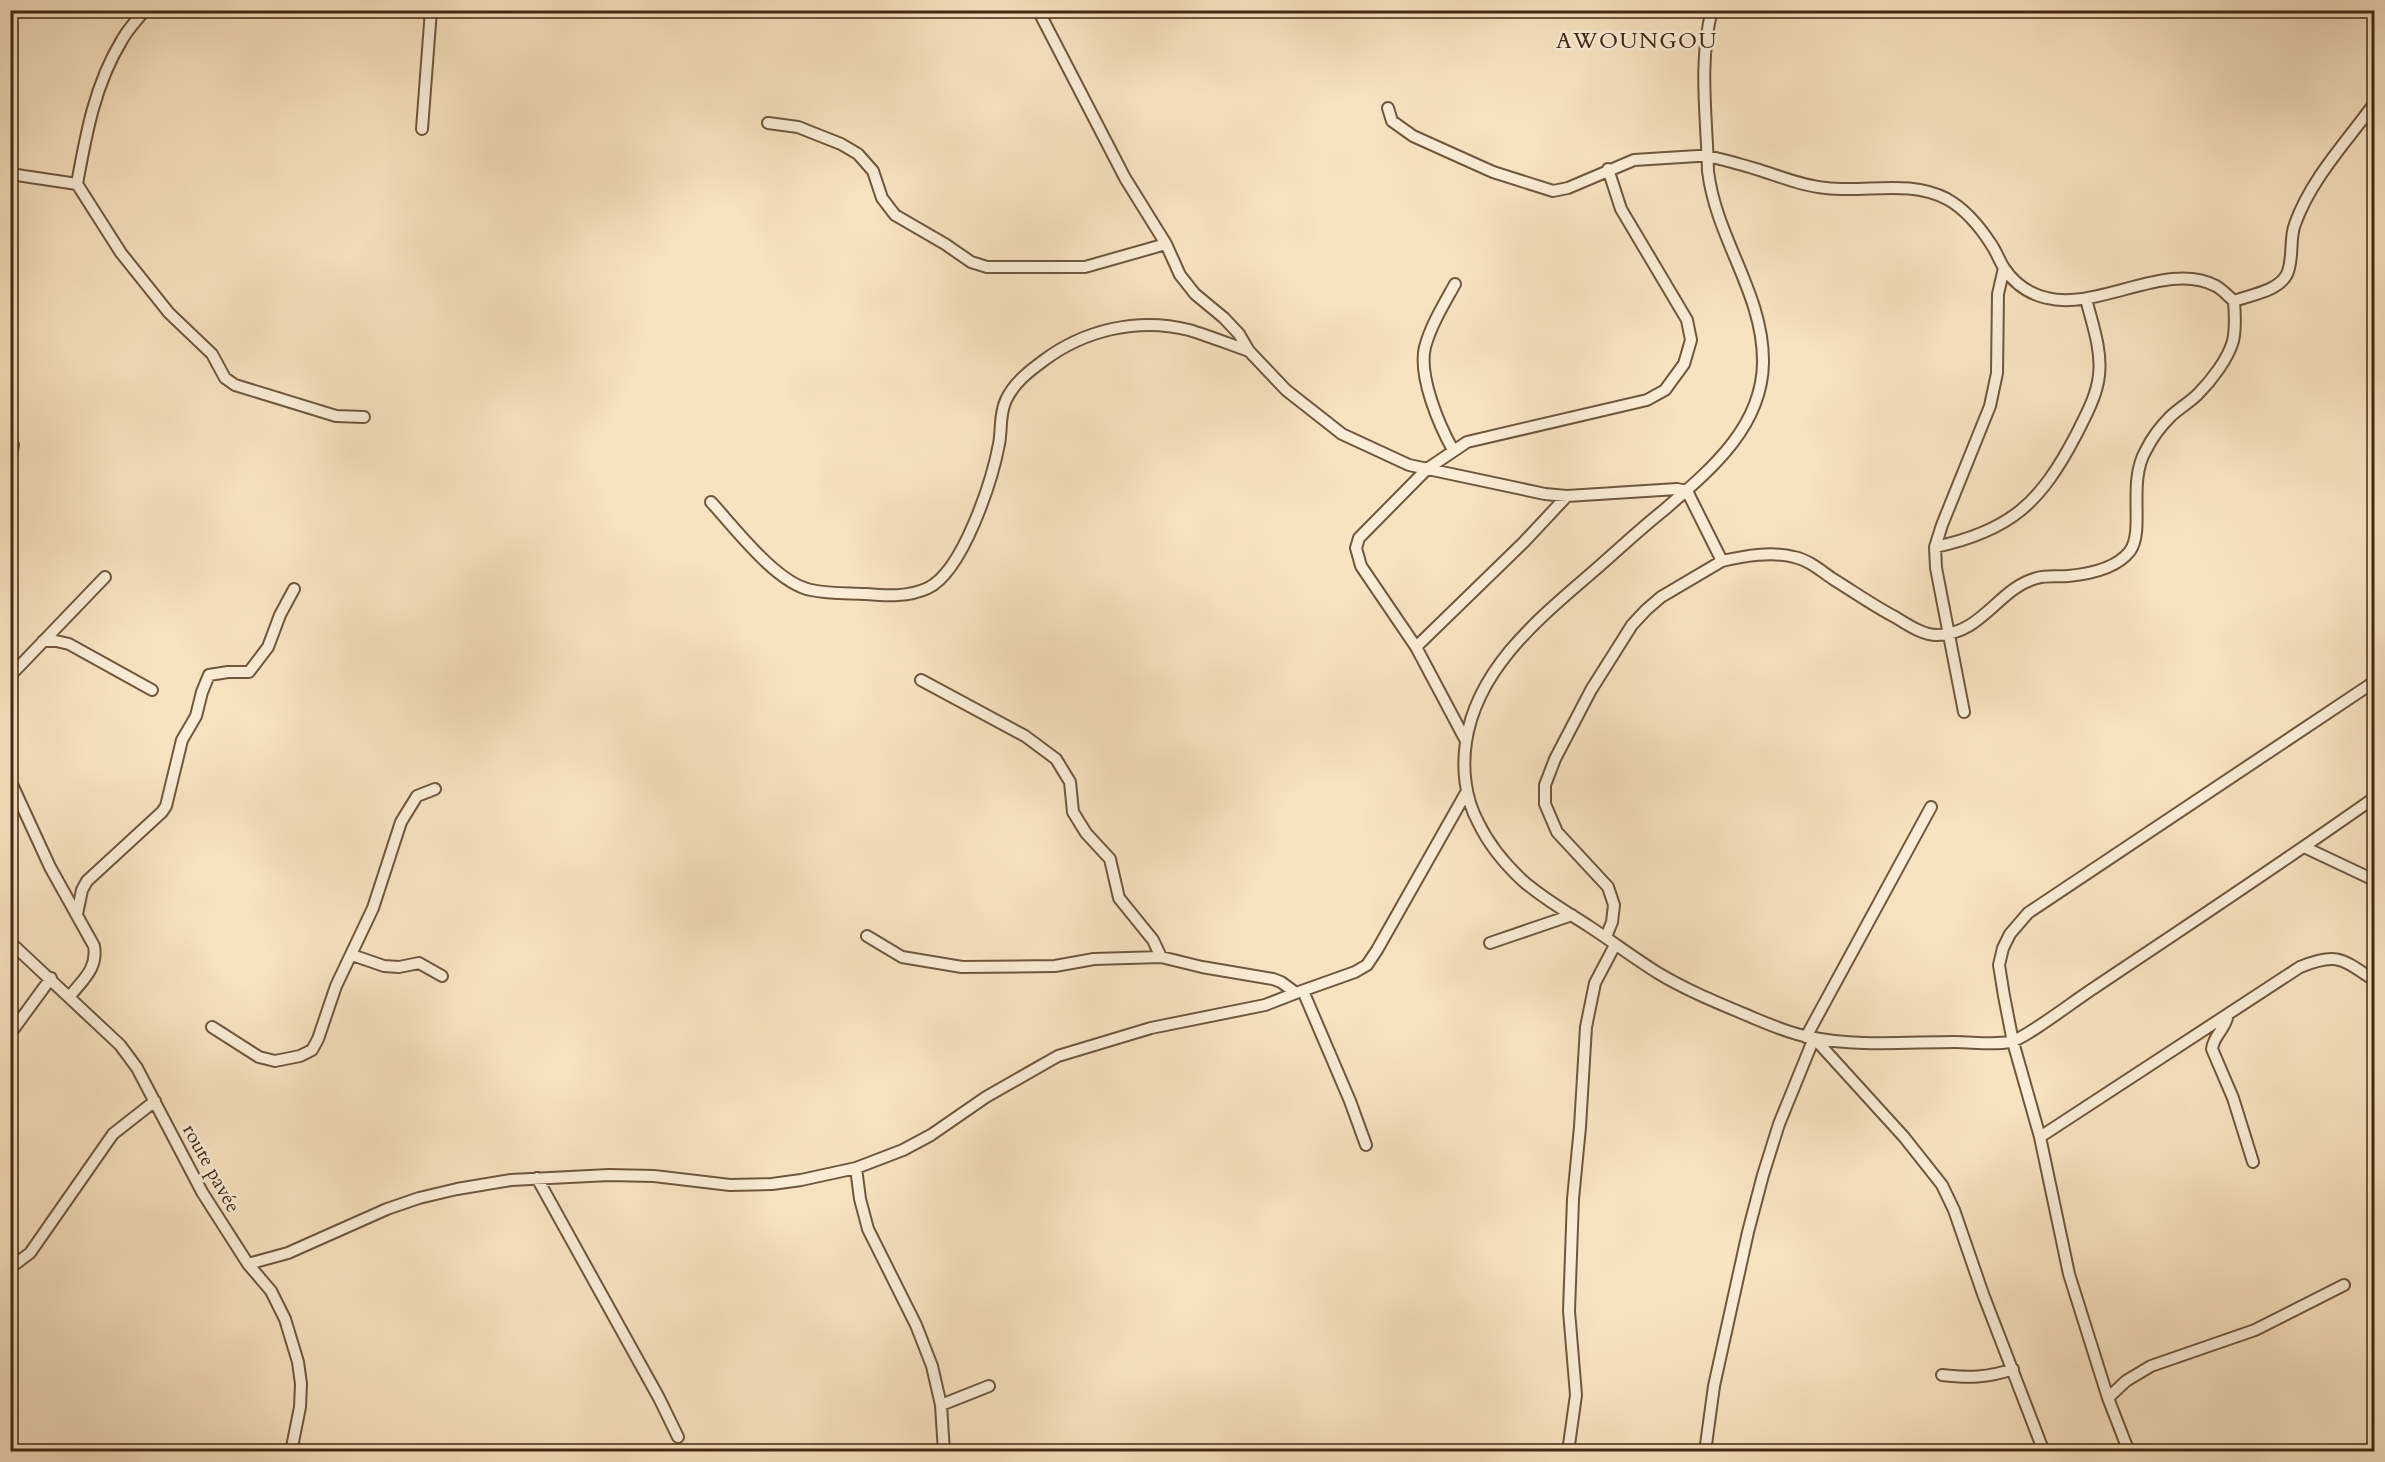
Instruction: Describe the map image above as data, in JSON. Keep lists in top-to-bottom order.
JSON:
{
  "streets": {
    "street": ["route pavée"]
  },
  "districts": ["AWOUNGOU"]
}
